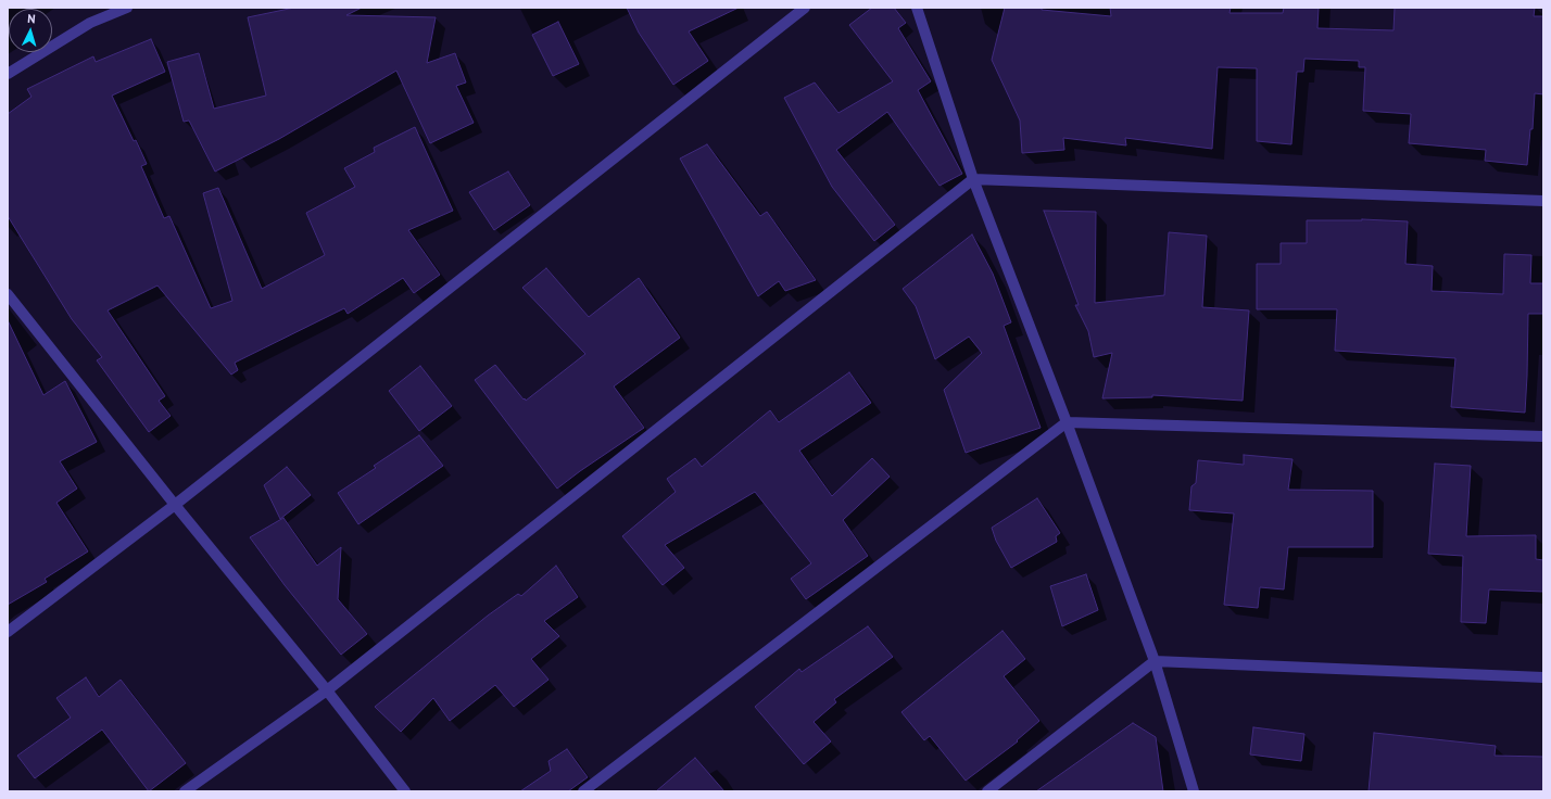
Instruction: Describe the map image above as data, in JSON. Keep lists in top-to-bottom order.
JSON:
{
  "north": "top"
}
